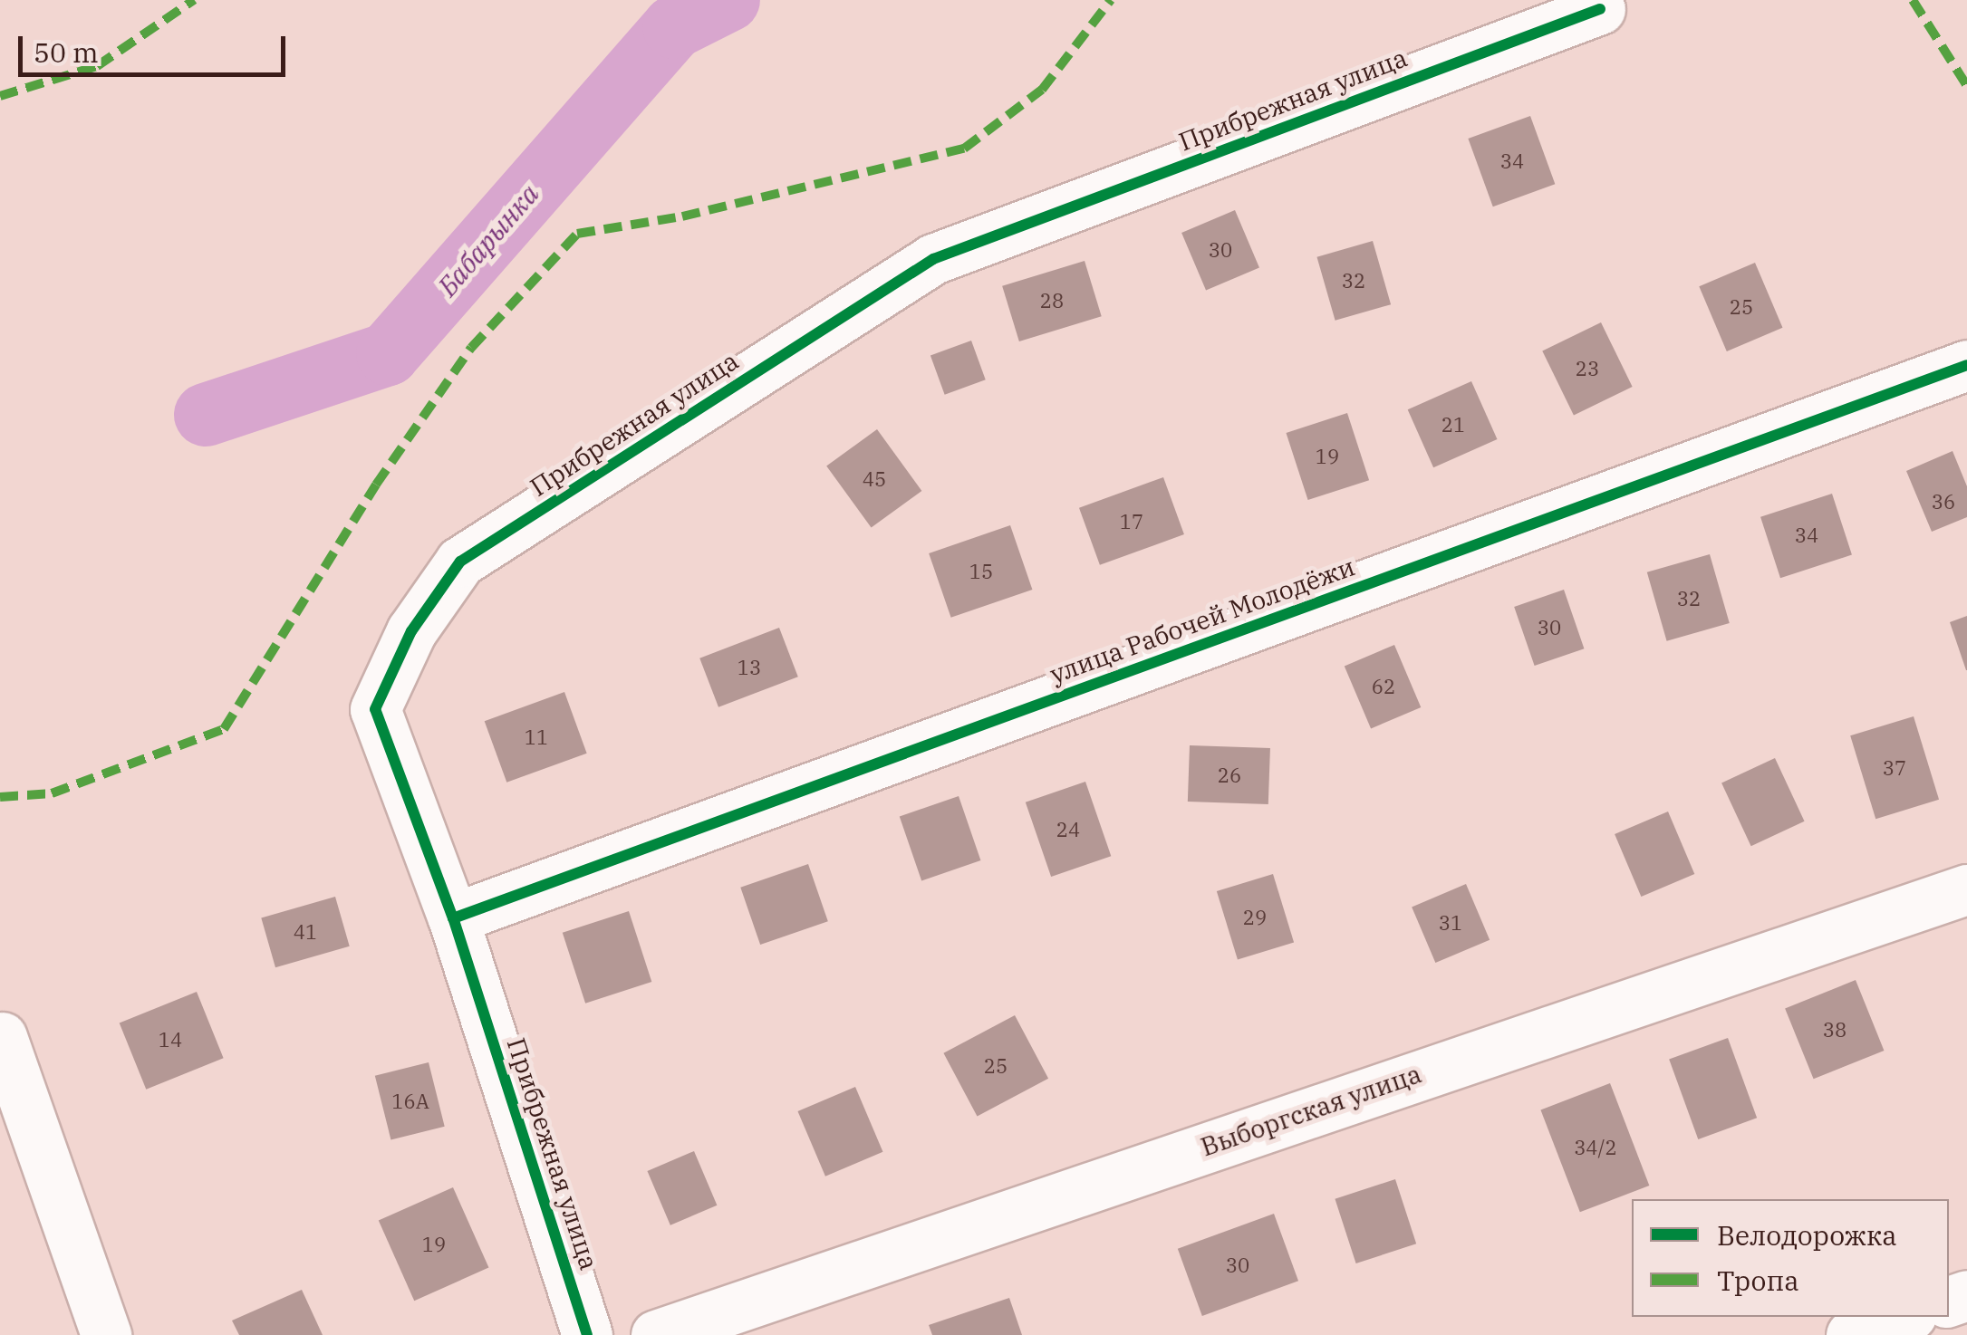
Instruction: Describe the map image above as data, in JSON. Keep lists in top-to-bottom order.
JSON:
{
  "streets": {
    "street": ["Прибрежная улица", "улица Рабочей Молодёжи", "Выборгская улица"]
  },
  "crossings": [
    ["Прибрежная улица", "улица Рабочей Молодёжи"]
  ],
  "water": ["Бабарынка"],
  "house_numbers": [
    "34",
    "30",
    "32",
    "28",
    "25",
    "23",
    "21",
    "19",
    "45",
    "36",
    "17",
    "34",
    "15",
    "32",
    "30",
    "13",
    "62",
    "11",
    "37",
    "26",
    "24",
    "29",
    "31",
    "41",
    "38",
    "14",
    "25",
    "16А",
    "34/2",
    "19",
    "30"
  ],
  "legend": ["Велодорожка", "Тропа"],
  "scale_bar": "50 m"
}
